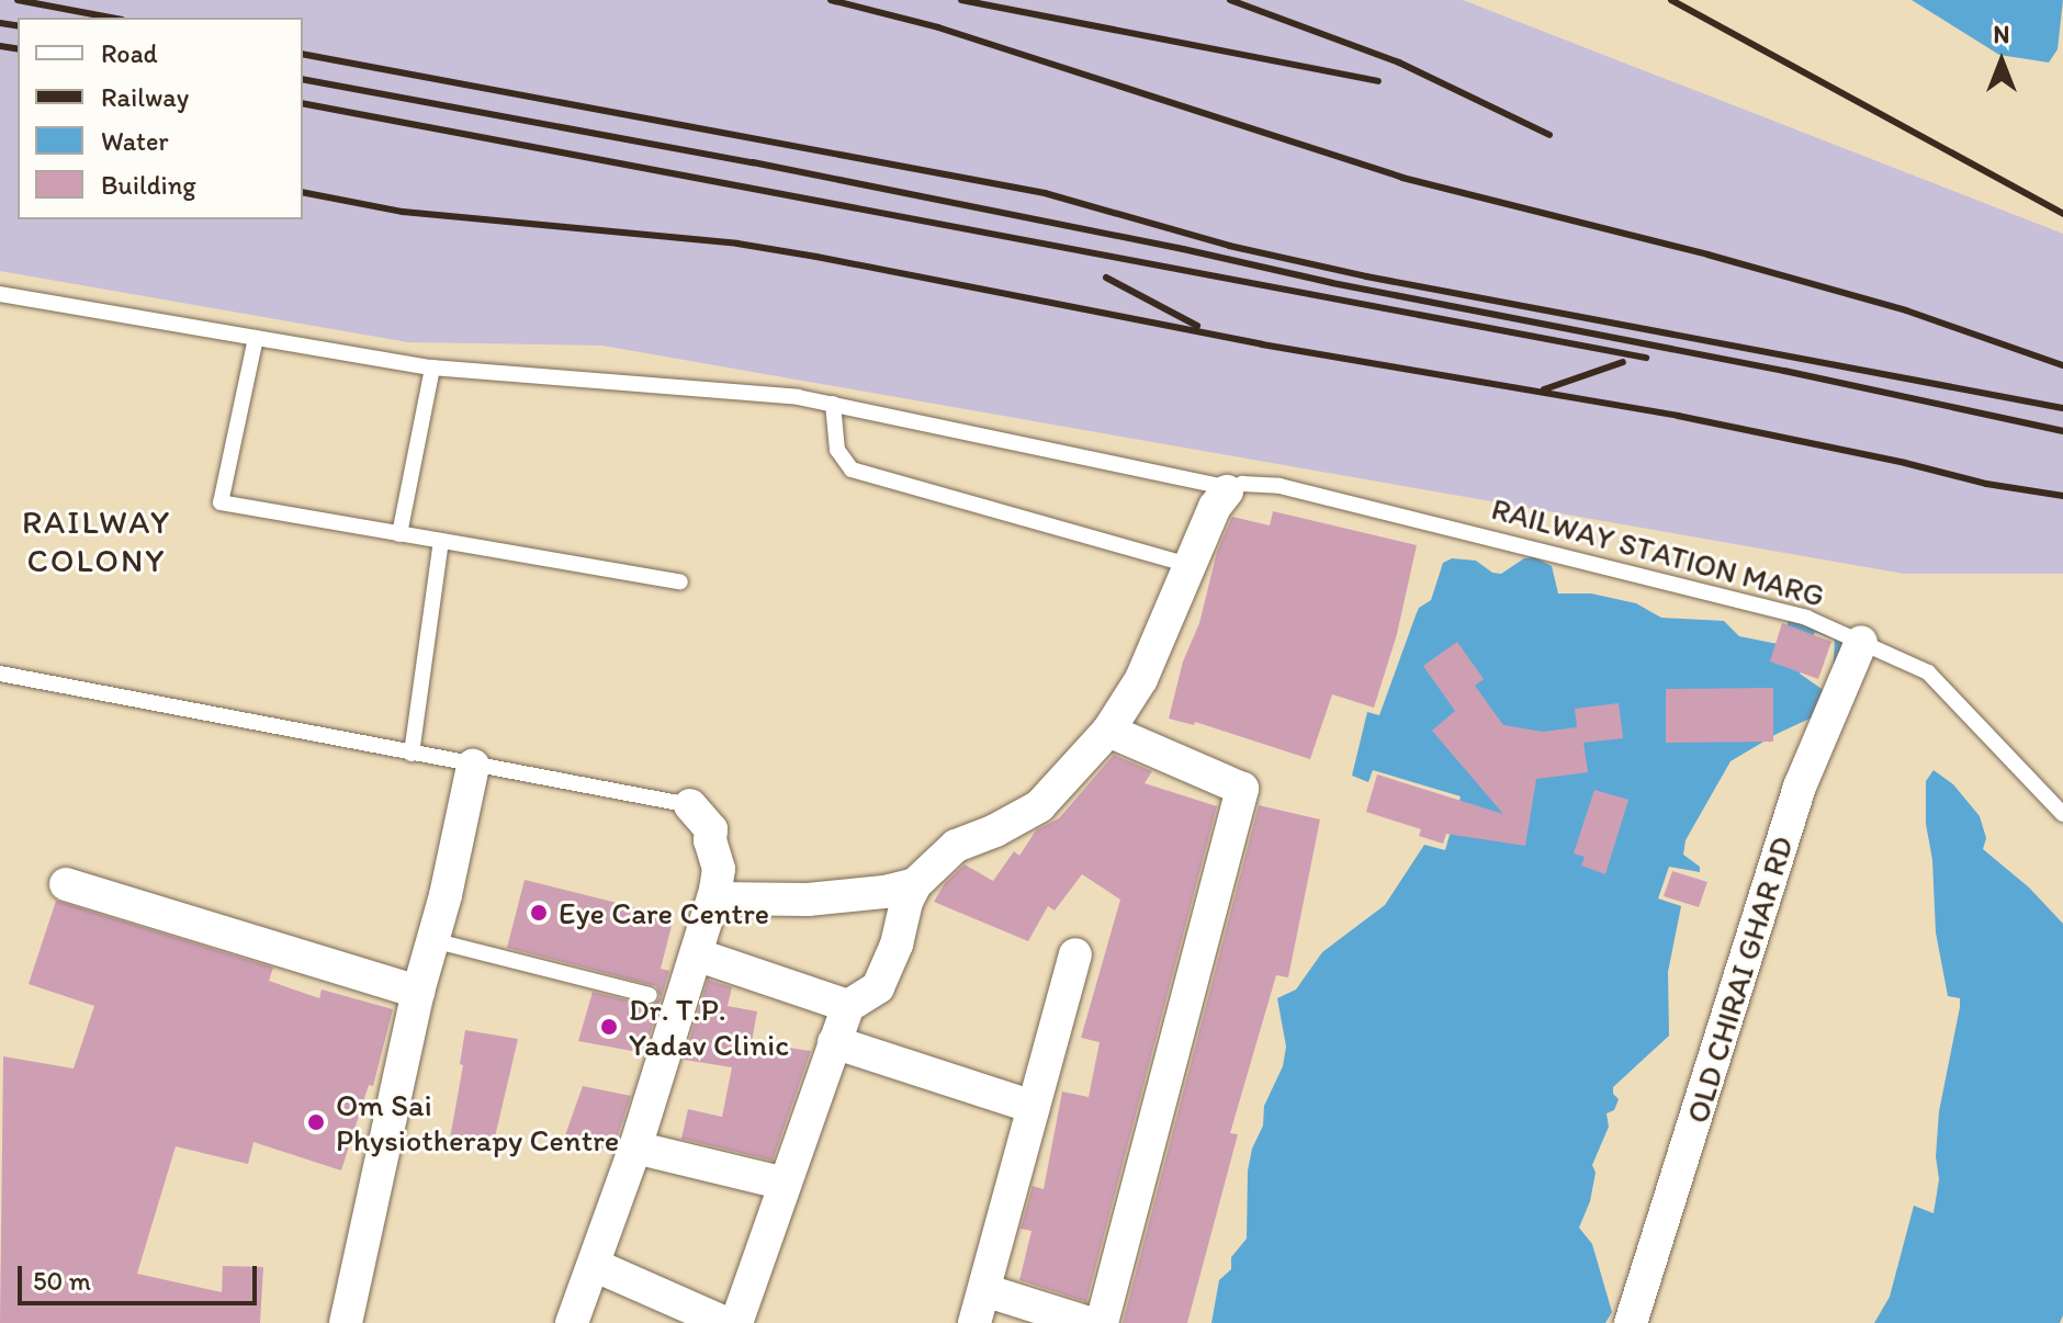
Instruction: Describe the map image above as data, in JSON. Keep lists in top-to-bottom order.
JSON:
{
  "streets": {
    "street": ["OLD CHIRAI GHAR RD"],
    "lane": ["RAILWAY STATION MARG"]
  },
  "crossings": [
    ["RAILWAY STATION MARG", "OLD CHIRAI GHAR RD"]
  ],
  "districts": ["RAILWAY COLONY"],
  "places": ["Eye Care Centre", "Dr. T.P. Yadav Clinic", "Om Sai Physiotherapy Centre"],
  "legend": [
    "Road",
    "Railway",
    "Water",
    "Building"
  ],
  "scale_bar": "50 m",
  "north": "top"
}
